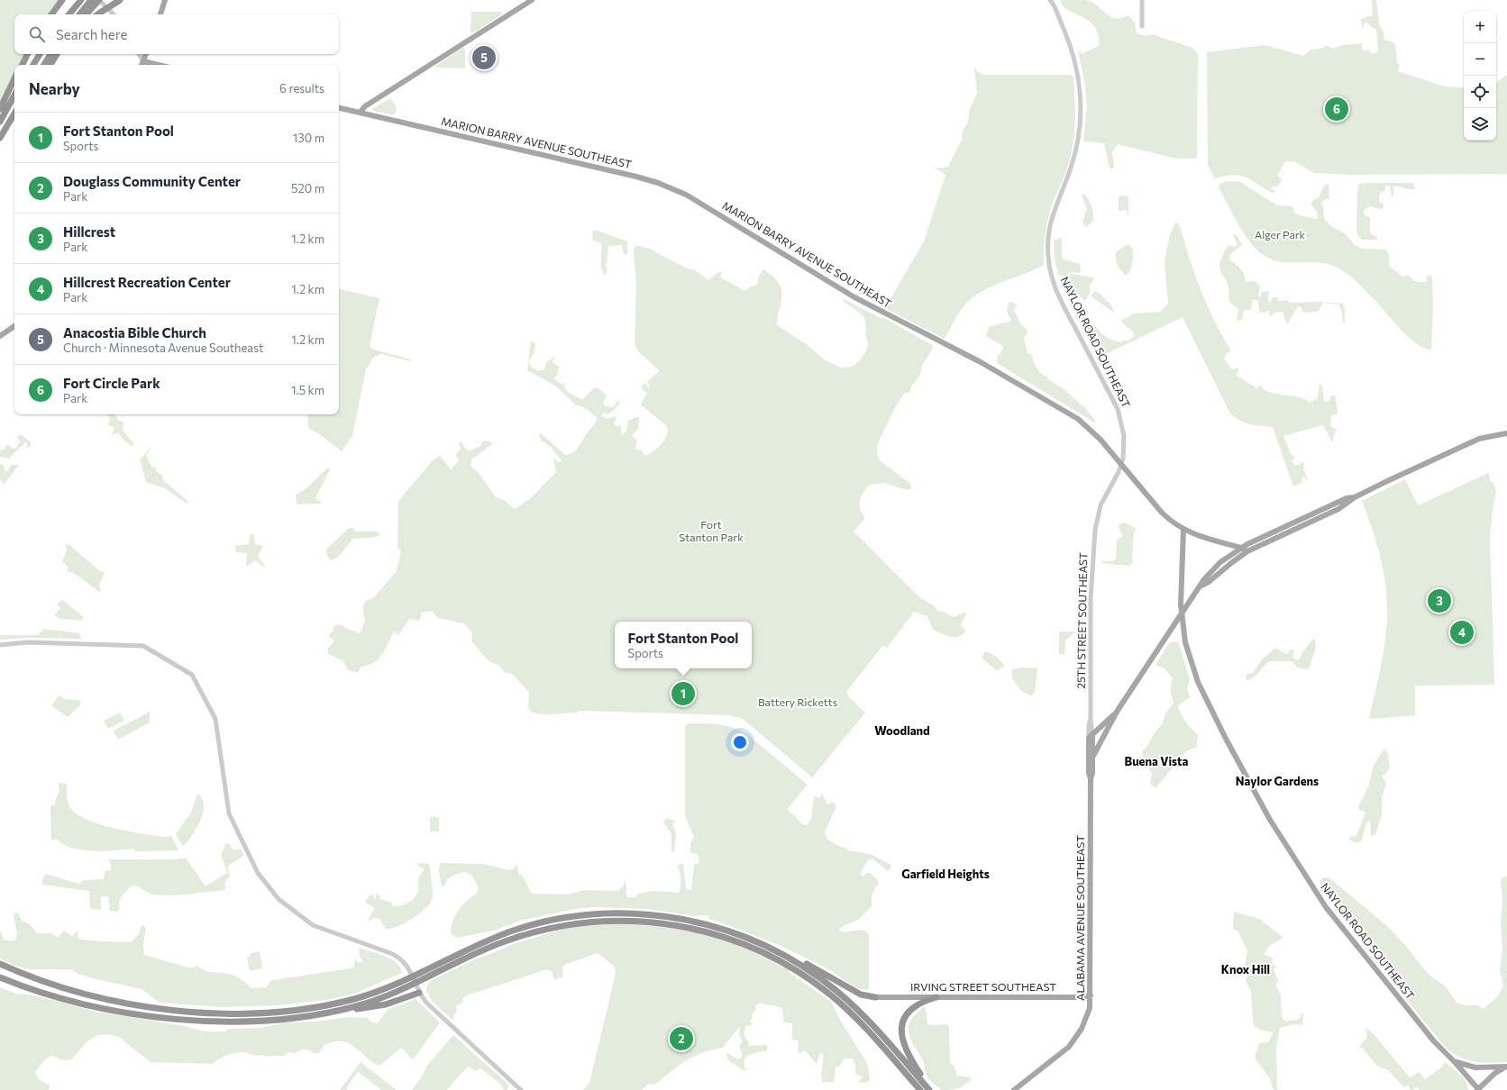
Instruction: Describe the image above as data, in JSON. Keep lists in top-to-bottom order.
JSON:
{
  "streets": {
    "main road": [
      "MARION BARRY AVENUE SOUTHEAST",
      "NAYLOR ROAD SOUTHEAST",
      "ALABAMA AVENUE SOUTHEAST",
      "IRVING STREET SOUTHEAST"
    ],
    "street": ["25TH STREET SOUTHEAST"]
  },
  "crossings": [
    ["MARION BARRY AVENUE SOUTHEAST", "NAYLOR ROAD SOUTHEAST"],
    ["MARION BARRY AVENUE SOUTHEAST", "25TH STREET SOUTHEAST"],
    ["MARION BARRY AVENUE SOUTHEAST", "ALABAMA AVENUE SOUTHEAST"],
    ["NAYLOR ROAD SOUTHEAST", "25TH STREET SOUTHEAST"],
    ["NAYLOR ROAD SOUTHEAST", "ALABAMA AVENUE SOUTHEAST"],
    ["25TH STREET SOUTHEAST", "ALABAMA AVENUE SOUTHEAST"],
    ["ALABAMA AVENUE SOUTHEAST", "IRVING STREET SOUTHEAST"]
  ],
  "districts": [
    "Woodland",
    "Buena Vista",
    "Naylor Gardens",
    "Garfield Heights",
    "Knox Hill"
  ],
  "parks": ["Alger Park", "Fort Stanton Park", "Battery Ricketts"],
  "page": {
    "map_buttons": ["+", "−"],
    "search": "Search here",
    "pins": [
      "5",
      "6",
      "3",
      "4",
      "1",
      "2"
    ],
    "heading": ["Nearby", "6 results"],
    "list": [
      {
        "mark": "1",
        "name": "Fort Stanton Pool",
        "note": "Sports",
        "value": "130 m"
      },
      {
        "mark": "2",
        "name": "Douglass Community Center",
        "note": "Park",
        "value": "520 m"
      },
      {
        "mark": "3",
        "name": "Hillcrest",
        "note": "Park",
        "value": "1.2 km"
      },
      {
        "mark": "4",
        "name": "Hillcrest Recreation Center",
        "note": "Park",
        "value": "1.2 km"
      },
      {
        "mark": "5",
        "name": "Anacostia Bible Church",
        "note": "Church · Minnesota Avenue Southeast",
        "value": "1.2 km"
      },
      {
        "mark": "6",
        "name": "Fort Circle Park",
        "note": "Park",
        "value": "1.5 km"
      }
    ],
    "popup": ["Fort Stanton Pool", "Sports"]
  }
}
